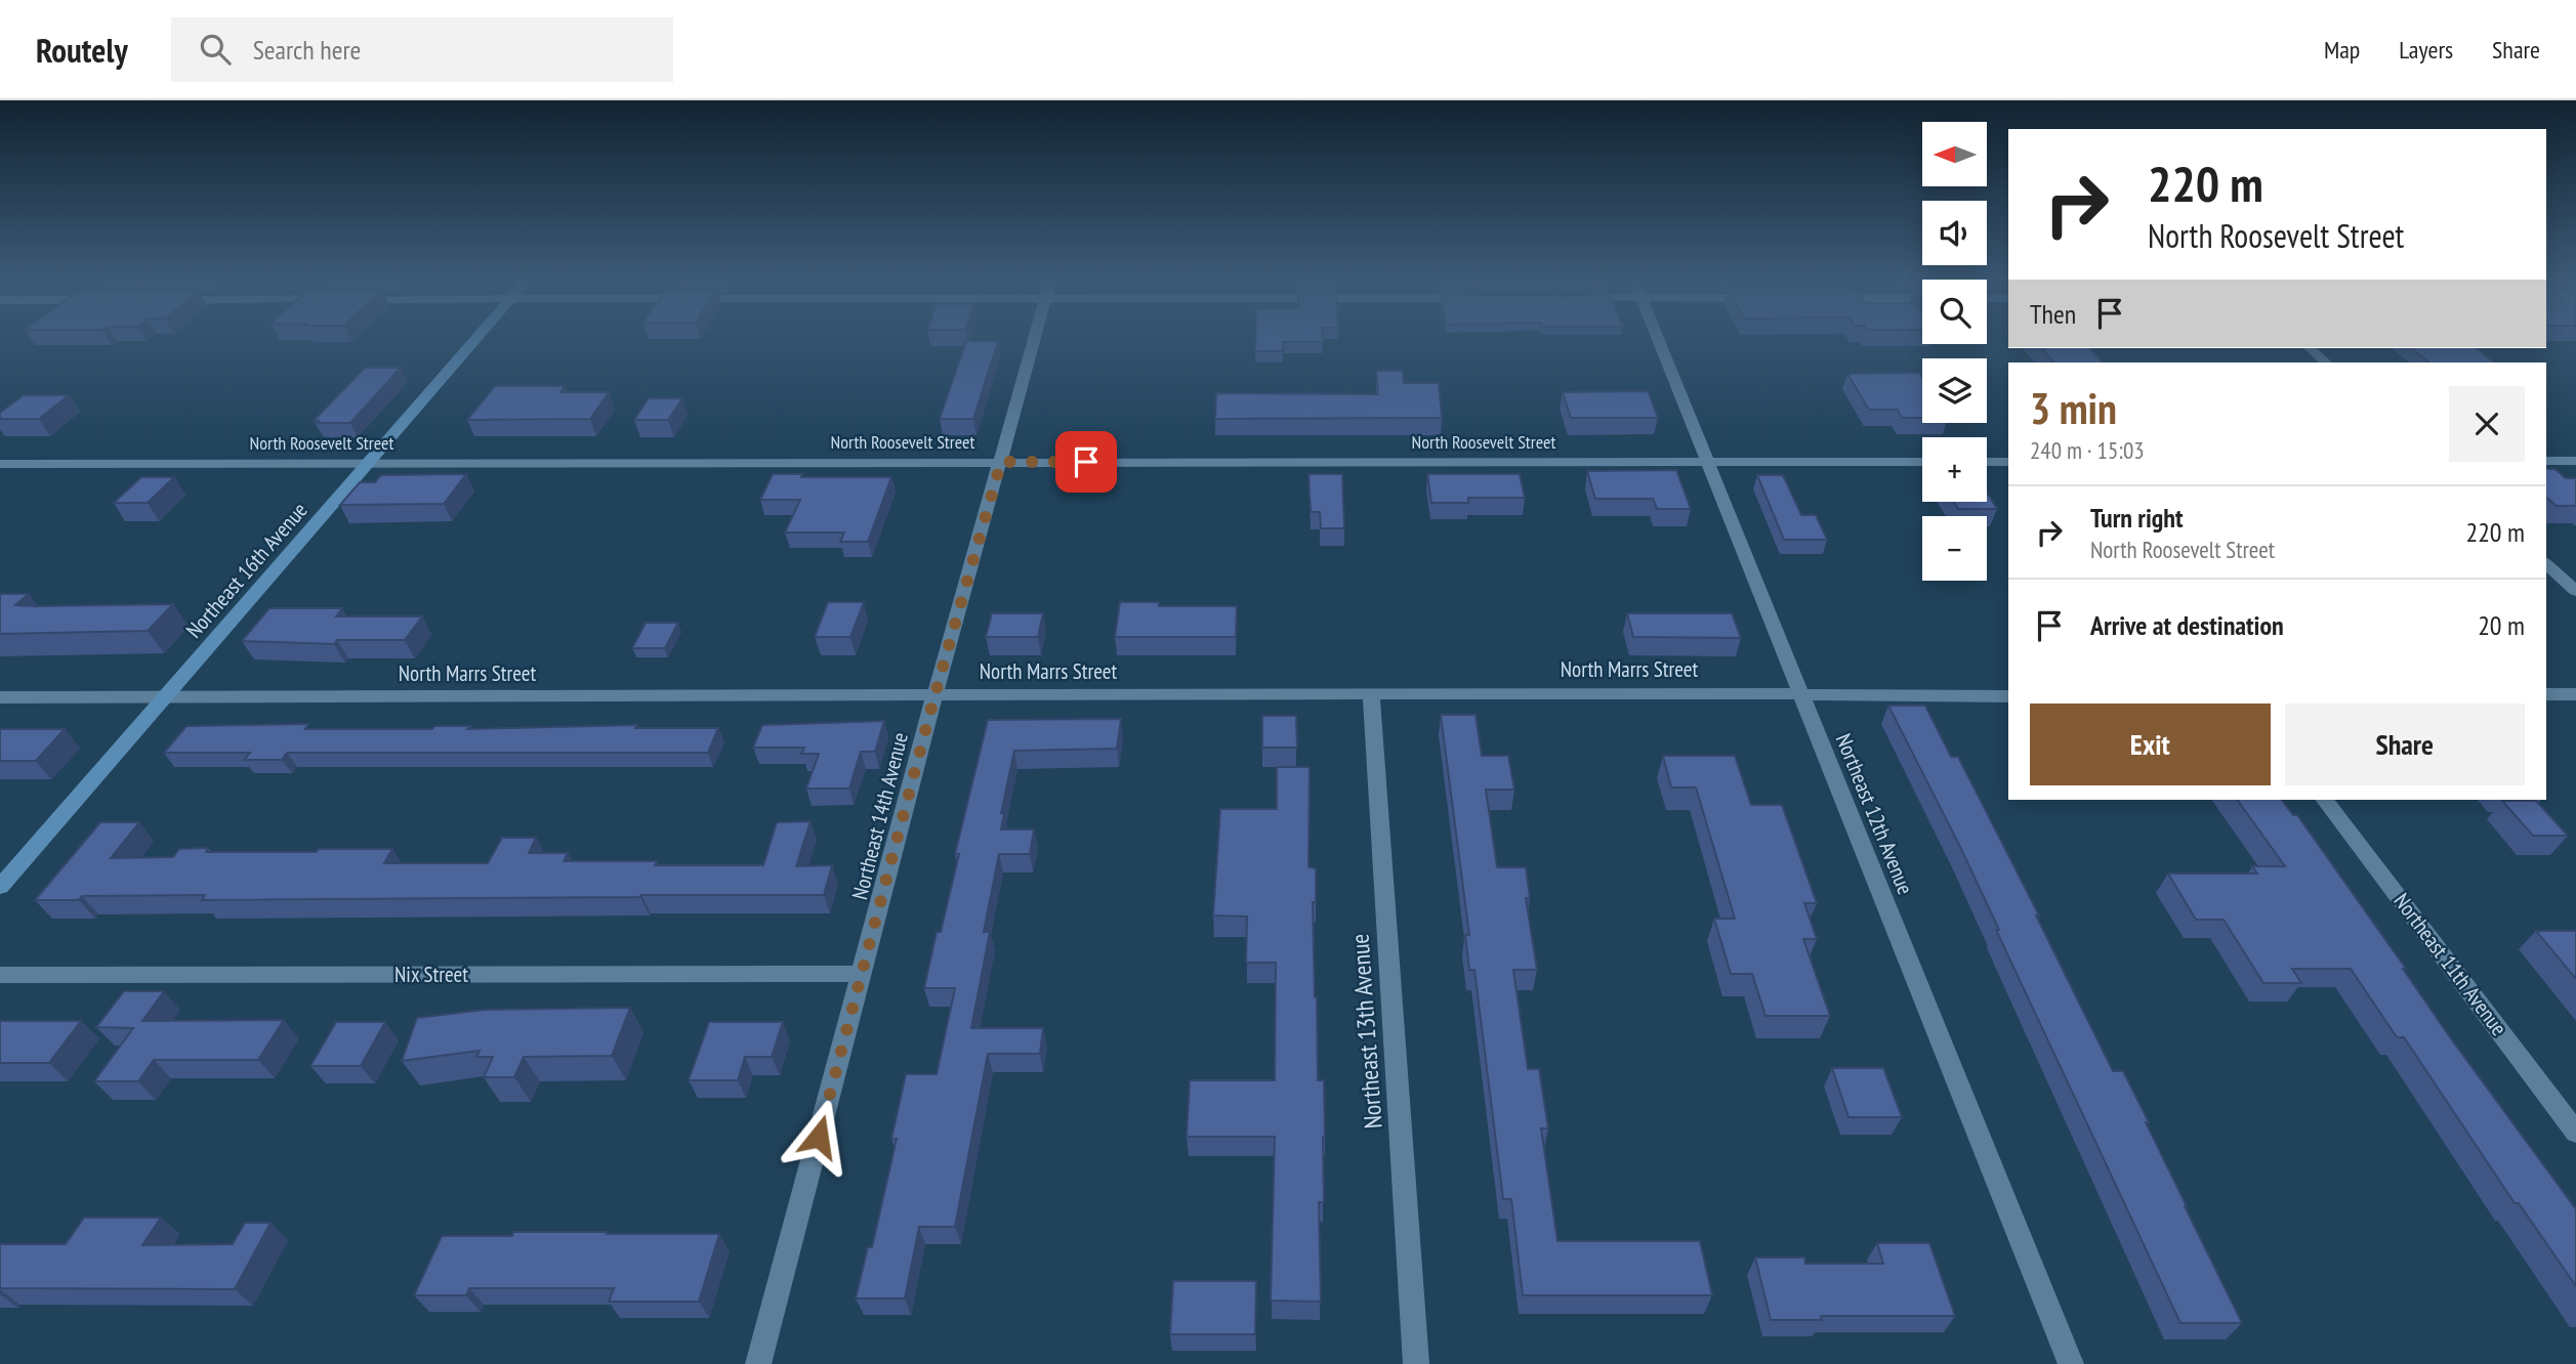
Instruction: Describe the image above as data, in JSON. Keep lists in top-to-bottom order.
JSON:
{
  "streets": {
    "street": [
      "North Roosevelt Street",
      "Northeast 16th Avenue",
      "North Marrs Street",
      "Northeast 12th Avenue",
      "Northeast 14th Avenue",
      "Northeast 11th Avenue",
      "Nix Street",
      "Northeast 13th Avenue"
    ]
  },
  "crossings": [
    ["North Roosevelt Street", "Northeast 16th Avenue"],
    ["North Roosevelt Street", "Northeast 12th Avenue"],
    ["North Roosevelt Street", "Northeast 14th Avenue"],
    ["Northeast 16th Avenue", "North Marrs Street"],
    ["North Marrs Street", "Northeast 12th Avenue"],
    ["North Marrs Street", "Northeast 14th Avenue"],
    ["North Marrs Street", "Northeast 13th Avenue"],
    ["Northeast 14th Avenue", "Nix Street"]
  ],
  "north": "left",
  "page": {
    "header": "Routely",
    "search": "Search here",
    "nav": ["Map", "Layers", "Share"],
    "map_buttons": ["+", "−"],
    "turn": ["220 m", "North Roosevelt Street"],
    "then": "Then",
    "heading": ["3 min", "240 m · 15:03"],
    "list": [
      {
        "name": "Turn right",
        "note": "North Roosevelt Street",
        "value": "220 m"
      },
      {
        "name": "Arrive at destination",
        "value": "20 m"
      }
    ],
    "buttons": ["Exit", "Share"]
  }
}
